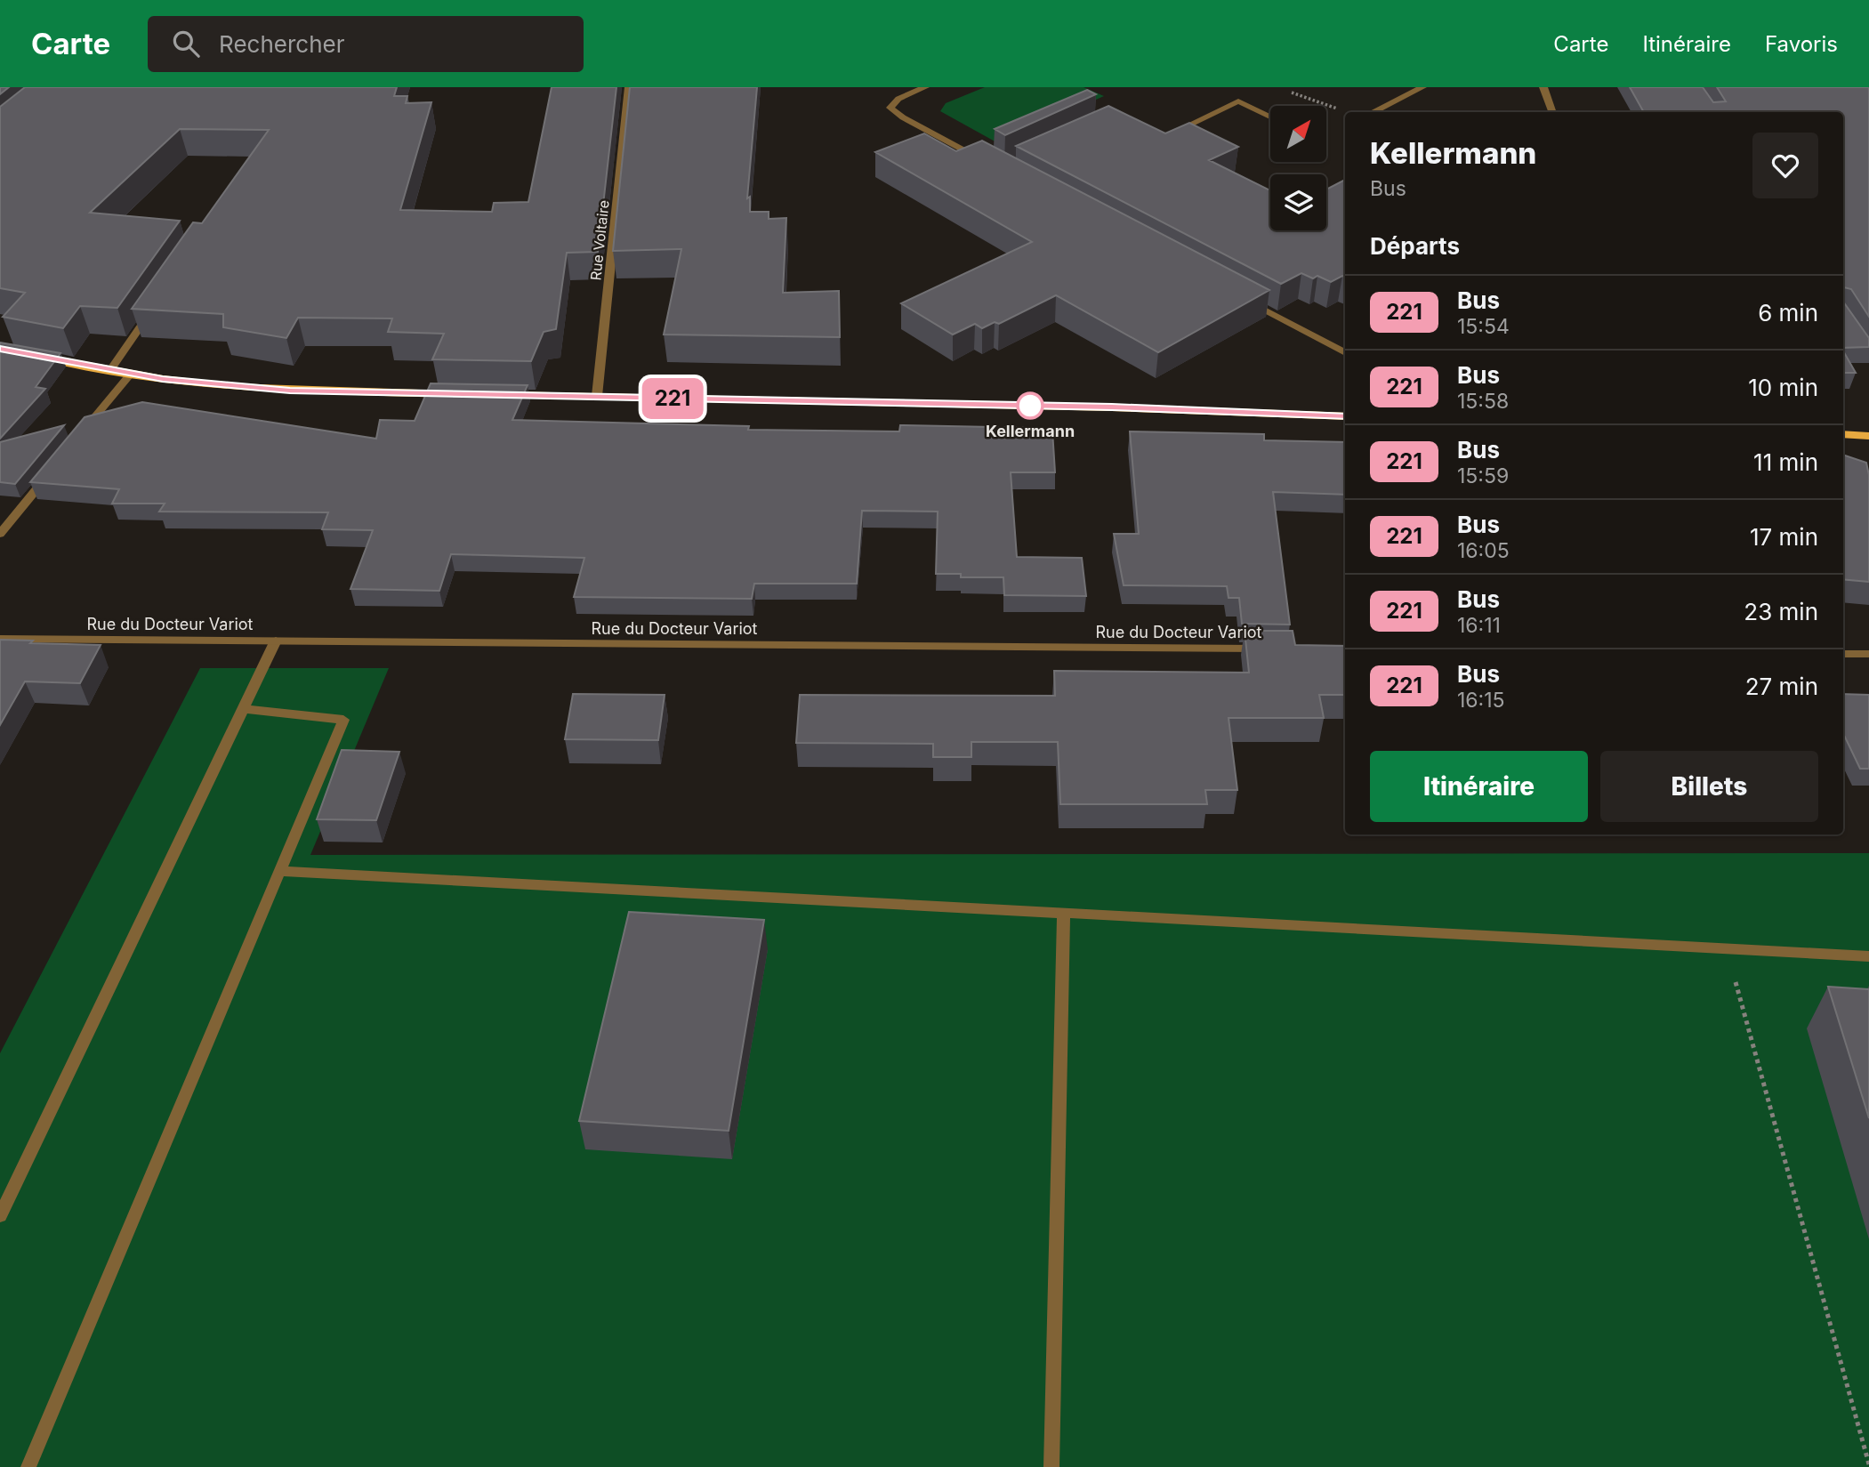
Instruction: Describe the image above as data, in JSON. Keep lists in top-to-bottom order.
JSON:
{
  "streets": {
    "street": ["Rue Voltaire", "Rue du Docteur Variot"]
  },
  "places": ["Kellermann"],
  "lines": ["bus line 221"],
  "north": "top right",
  "page": {
    "header": "Carte",
    "search": "Rechercher",
    "nav": ["Carte", "Itinéraire", "Favoris"],
    "on_map": "221",
    "heading": [
      ["Kellermann", "Bus"],
      "Départs"
    ],
    "list": [
      {
        "mark": "221",
        "name": "Bus",
        "note": "15:54",
        "value": "6 min"
      },
      {
        "mark": "221",
        "name": "Bus",
        "note": "15:58",
        "value": "10 min"
      },
      {
        "mark": "221",
        "name": "Bus",
        "note": "15:59",
        "value": "11 min"
      },
      {
        "mark": "221",
        "name": "Bus",
        "note": "16:05",
        "value": "17 min"
      },
      {
        "mark": "221",
        "name": "Bus",
        "note": "16:11",
        "value": "23 min"
      },
      {
        "mark": "221",
        "name": "Bus",
        "note": "16:15",
        "value": "27 min"
      }
    ],
    "buttons": ["Itinéraire", "Billets"]
  }
}
